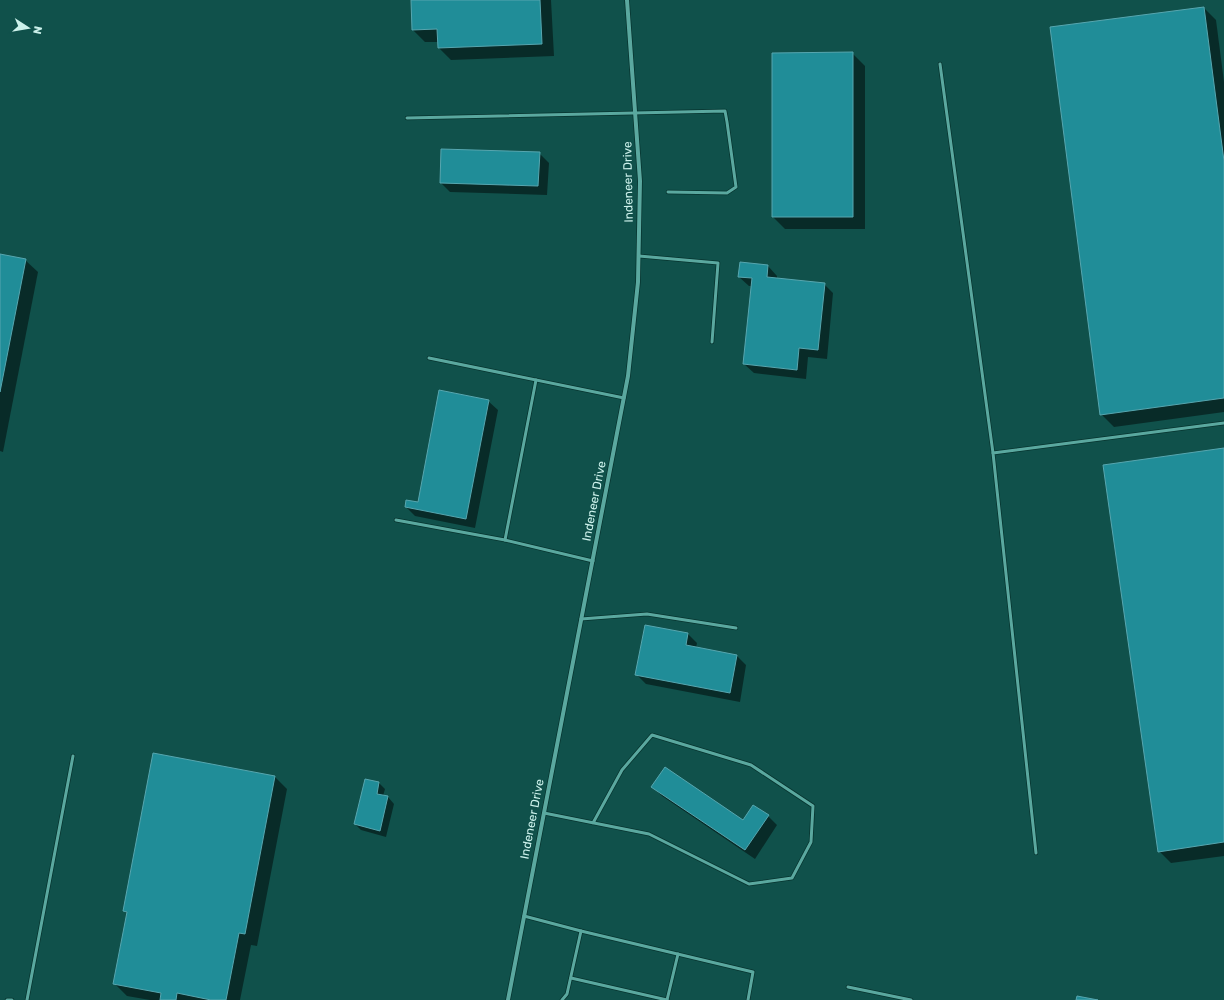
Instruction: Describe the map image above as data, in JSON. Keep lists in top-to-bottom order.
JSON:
{
  "streets": {
    "street": ["Indeneer Drive"]
  },
  "north": "right"
}
